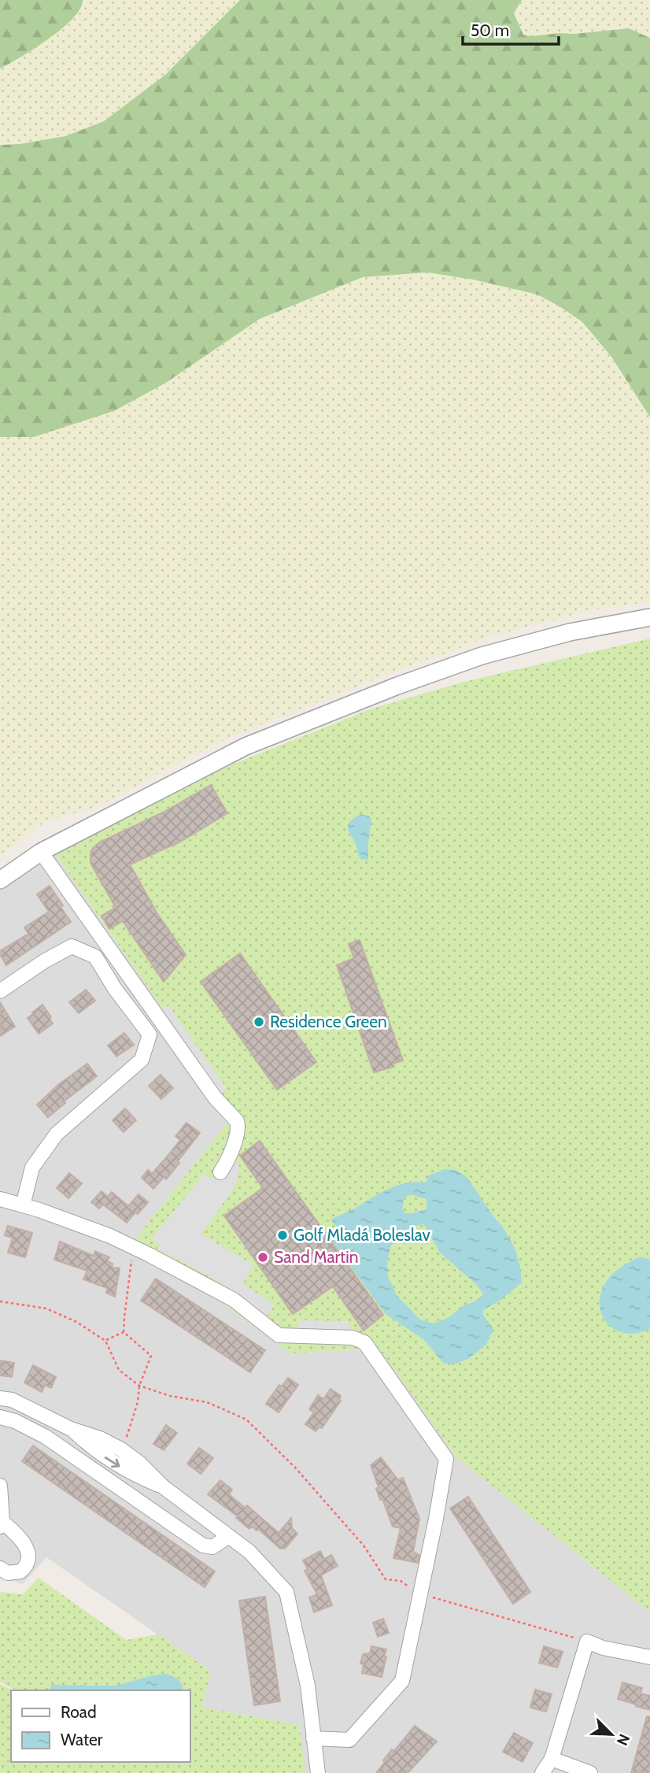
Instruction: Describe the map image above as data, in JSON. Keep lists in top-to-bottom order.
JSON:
{
  "places": ["Residence Green", "Golf Mladá Boleslav", "Sand Martin"],
  "legend": ["Road", "Water"],
  "scale_bar": "50 m",
  "north": "bottom right"
}
